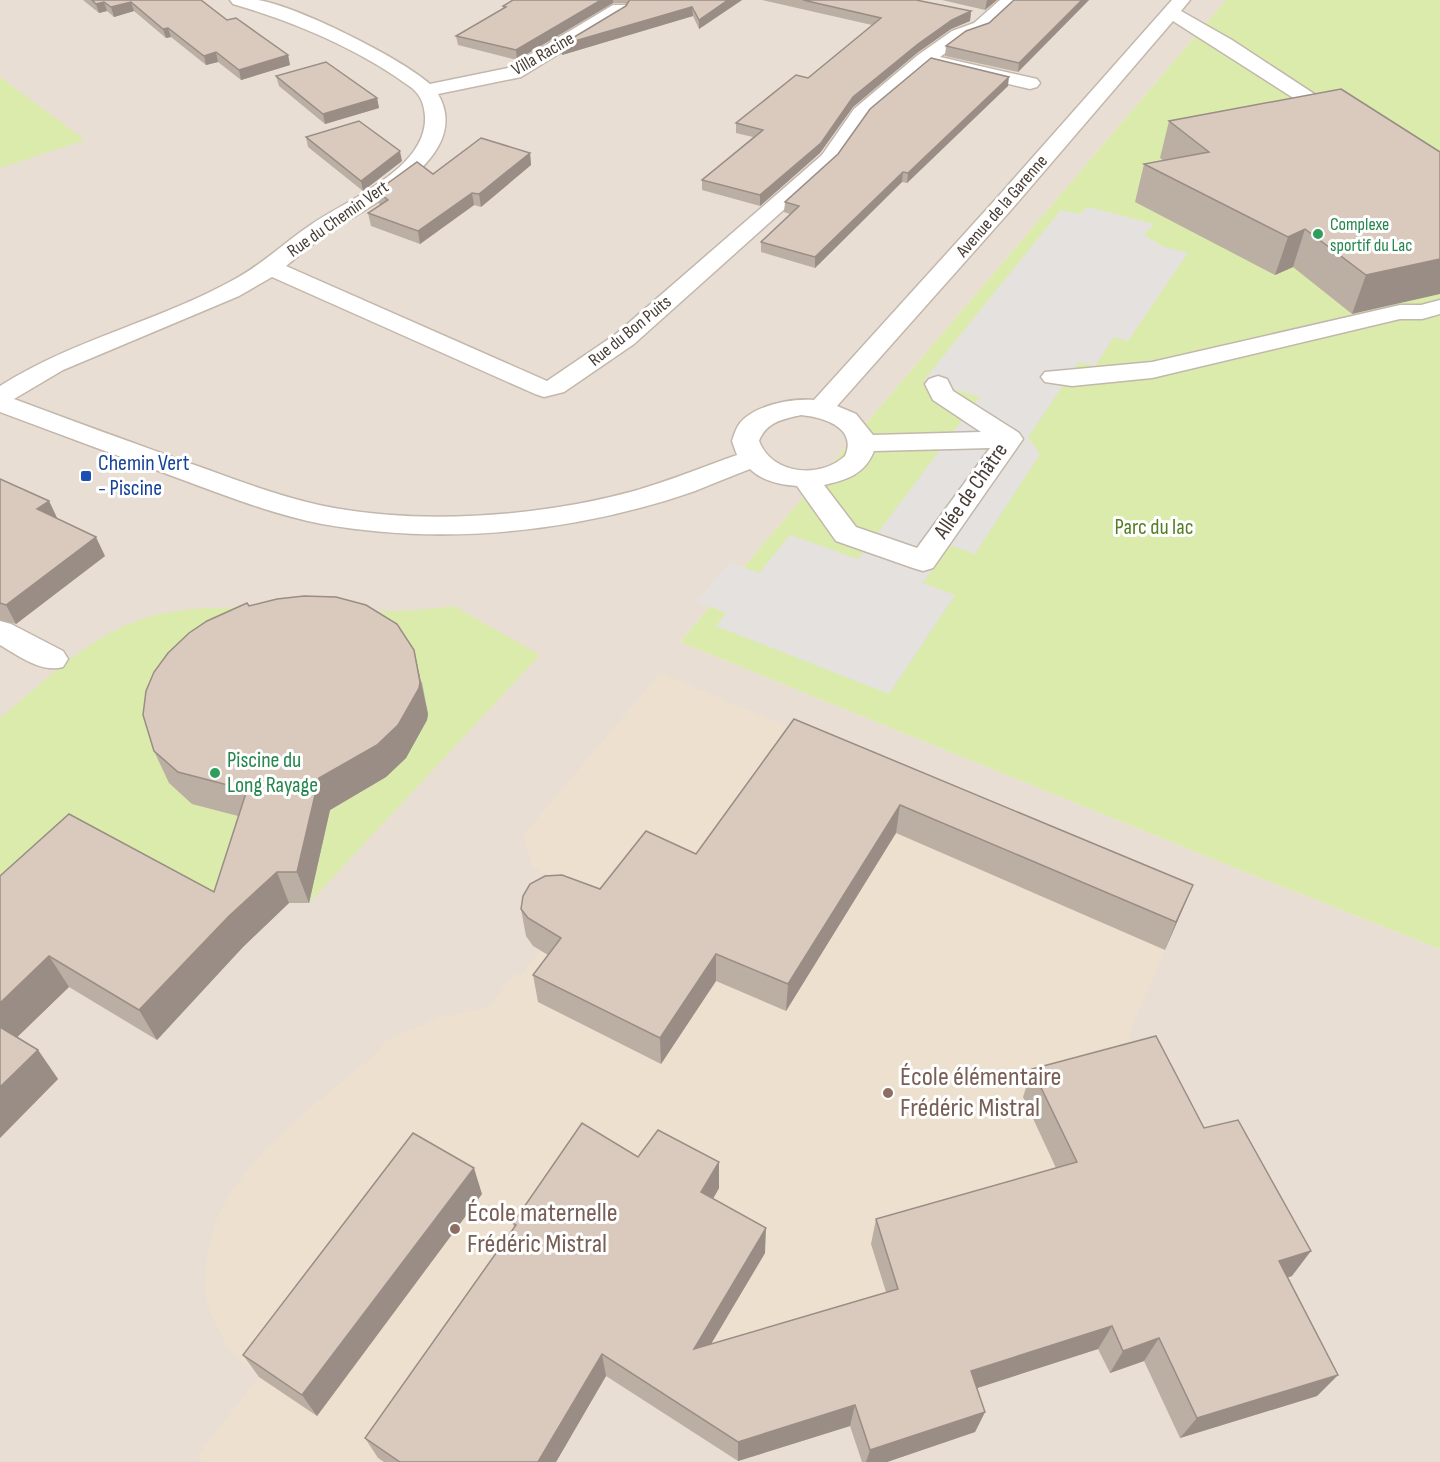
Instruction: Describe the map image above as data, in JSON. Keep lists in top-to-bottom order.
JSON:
{
  "streets": {
    "street": [
      "Villa Racine",
      "Avenue de la Garenne",
      "Rue du Chemin Vert",
      "Rue du Bon Puits",
      "Allée de Châtre"
    ]
  },
  "crossings": [
    ["Villa Racine", "Rue du Chemin Vert"],
    ["Avenue de la Garenne", "Allée de Châtre"],
    ["Rue du Chemin Vert", "Rue du Bon Puits"]
  ],
  "parks": ["Parc du lac"],
  "places": {
    "other": [
      "Complexe sportif du Lac",
      "Piscine du Long Rayage",
      "École élémentaire Frédéric Mistral",
      "École maternelle Frédéric Mistral"
    ],
    "transit": ["Chemin Vert - Piscine"]
  }
}
